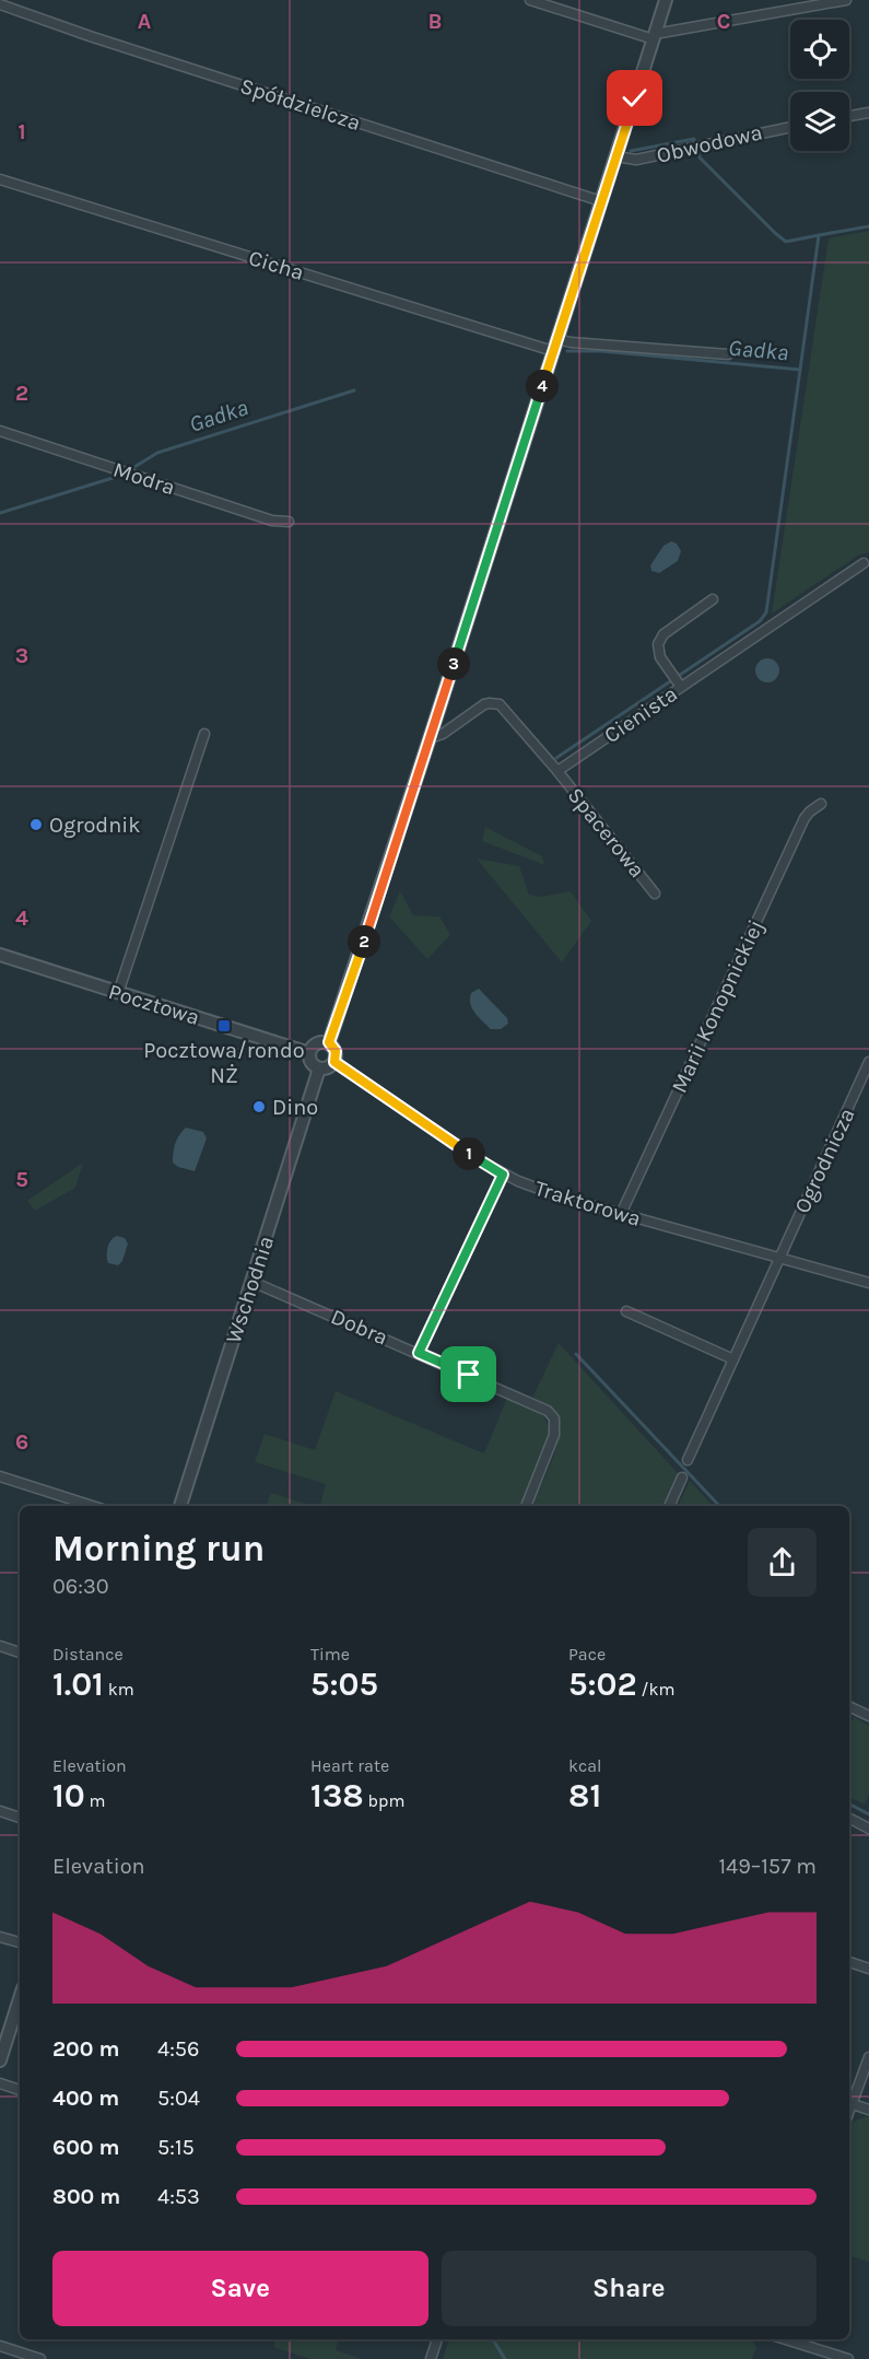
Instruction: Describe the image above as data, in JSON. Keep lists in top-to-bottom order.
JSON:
{
  "streets": {
    "street": [
      "Spółdzielcza",
      "Obwodowa",
      "Cicha",
      "Modra",
      "Cienista",
      "Spacerowa",
      "Pocztowa",
      "Marii Konopnickiej",
      "Ogrodnicza",
      "Traktorowa",
      "Wschodnia",
      "Dobra"
    ]
  },
  "crossings": [
    ["Cienista", "Spacerowa"],
    ["Pocztowa", "Traktorowa"],
    ["Pocztowa", "Wschodnia"],
    ["Marii Konopnickiej", "Traktorowa"],
    ["Ogrodnicza", "Traktorowa"],
    ["Traktorowa", "Wschodnia"],
    ["Wschodnia", "Dobra"]
  ],
  "water": ["Gadka"],
  "places": {
    "other": ["Ogrodnik", "Dino"],
    "transit": ["Pocztowa/rondo NŻ"]
  },
  "page": {
    "pins": [
      "4",
      "3",
      "2",
      "1"
    ],
    "heading": ["Morning run", "06:30"],
    "stats": [
      ["Distance", "1.01 km"],
      ["Time", "5:05"],
      ["Pace", "5:02 /km"],
      ["Elevation", "10 m"],
      ["Heart rate", "138 bpm"],
      ["kcal", "81"]
    ],
    "chart": ["Elevation", "149–157 m"],
    "list": [
      {
        "name": "200 m",
        "note": "4:56"
      },
      {
        "name": "400 m",
        "note": "5:04"
      },
      {
        "name": "600 m",
        "note": "5:15"
      },
      {
        "name": "800 m",
        "note": "4:53"
      }
    ],
    "buttons": ["Save", "Share"]
  },
  "grid": {
    "columns": ["A", "B", "C"],
    "rows": [
      "1",
      "2",
      "3",
      "4",
      "5",
      "6"
    ]
  }
}
